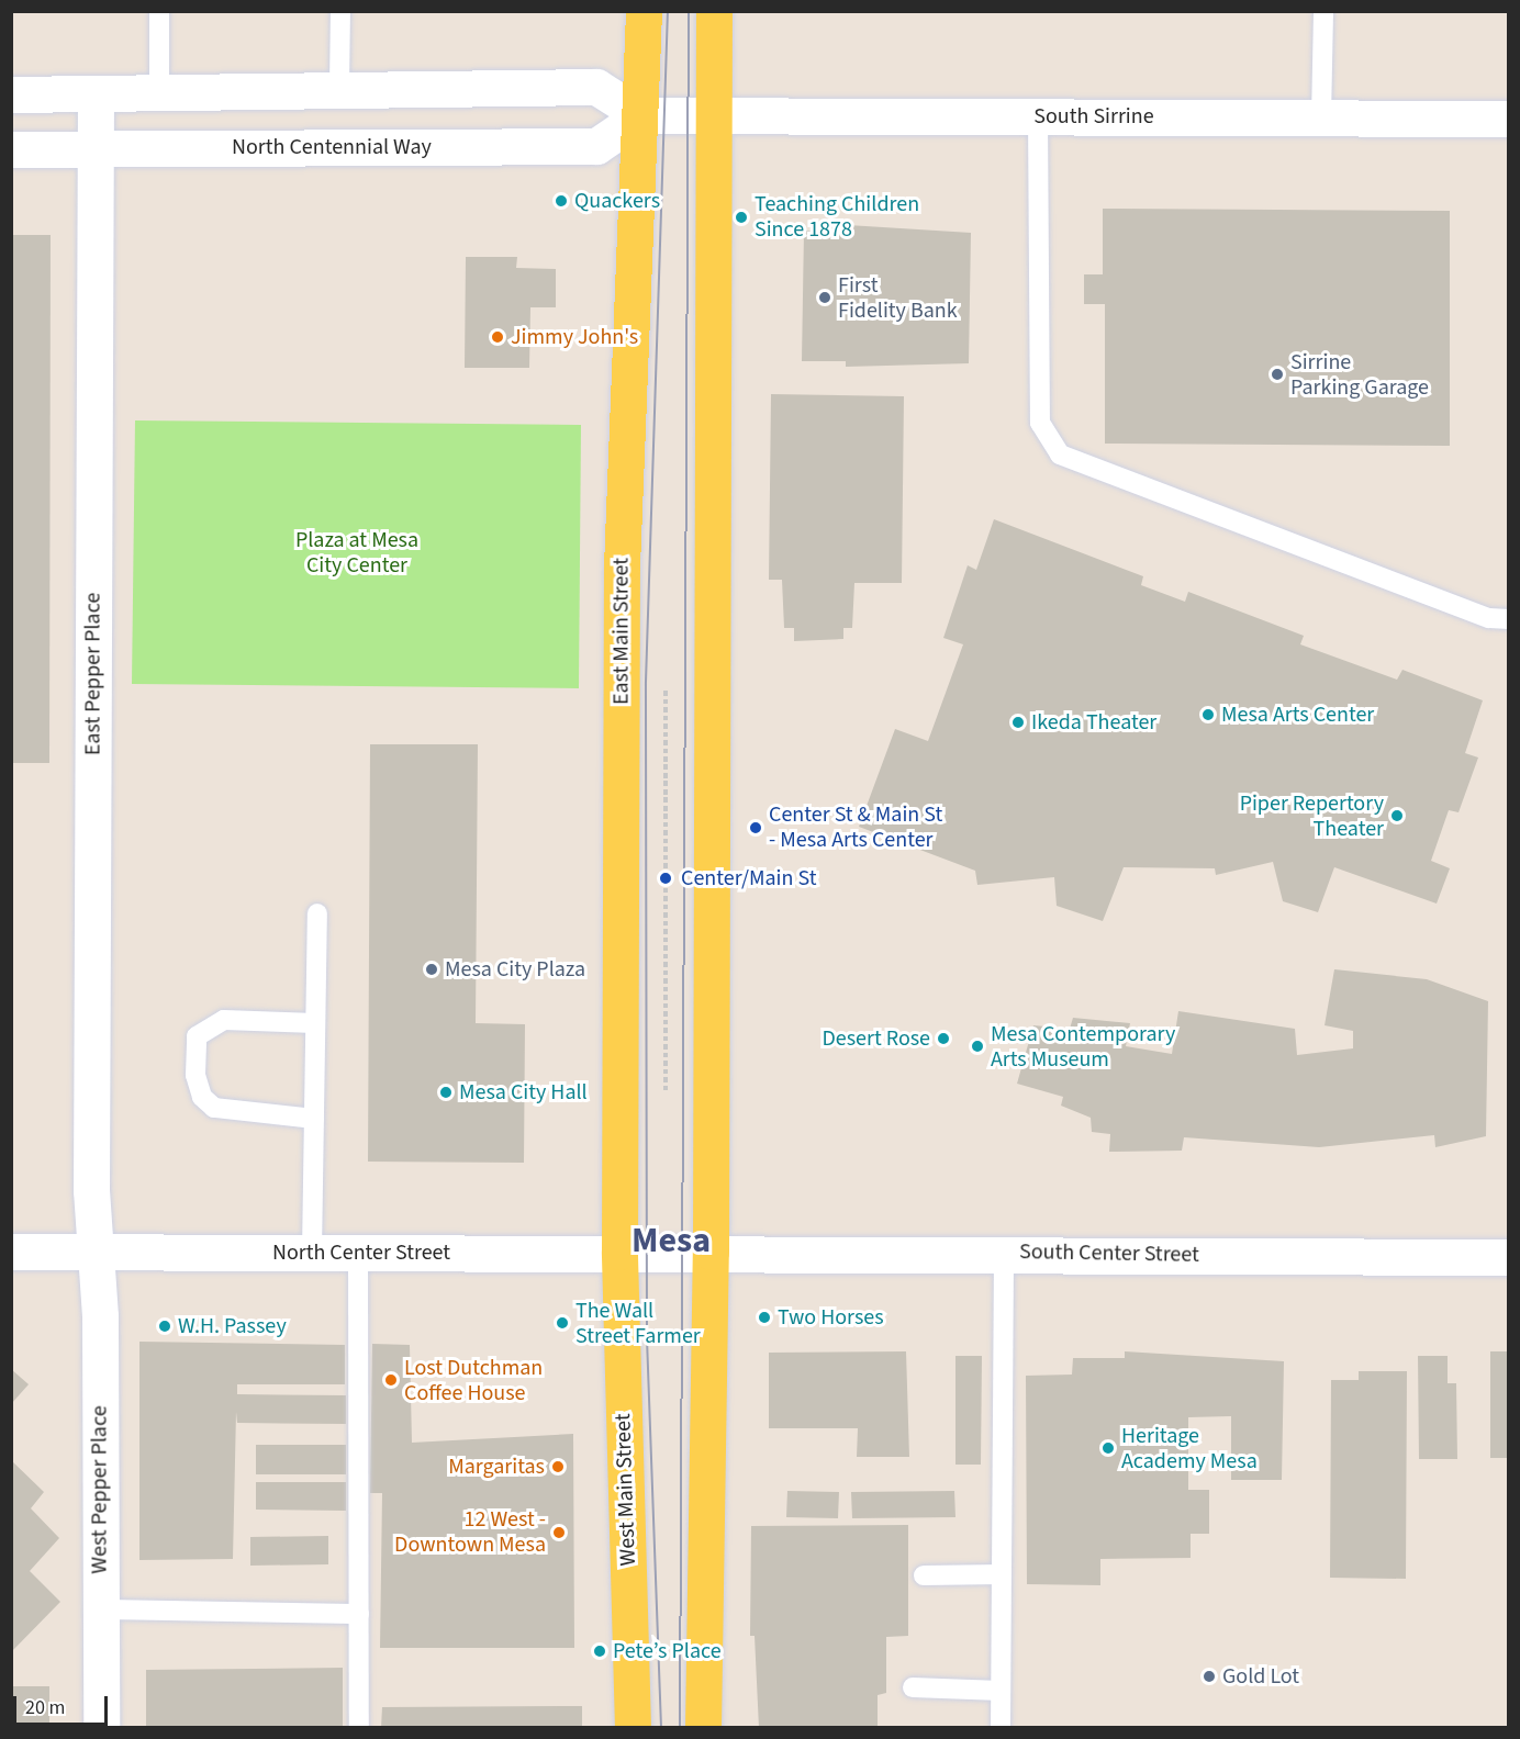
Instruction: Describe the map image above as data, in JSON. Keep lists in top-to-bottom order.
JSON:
{
  "streets": {
    "main road": ["East Main Street", "West Main Street"],
    "street": [
      "South Sirrine",
      "North Centennial Way",
      "East Pepper Place",
      "North Center Street",
      "South Center Street",
      "West Pepper Place"
    ]
  },
  "crossings": [
    ["North Centennial Way", "East Main Street"],
    ["North Centennial Way", "East Pepper Place"],
    ["East Main Street", "North Center Street"],
    ["East Main Street", "West Main Street"],
    ["East Pepper Place", "North Center Street"],
    ["East Pepper Place", "West Pepper Place"],
    ["North Center Street", "South Center Street"],
    ["North Center Street", "West Pepper Place"],
    ["North Center Street", "West Main Street"]
  ],
  "districts": ["Mesa"],
  "parks": ["Plaza at Mesa City Center"],
  "places": [
    "Quackers",
    "Teaching Children Since 1878",
    "First Fidelity Bank",
    "Jimmy John's",
    "Sirrine Parking Garage",
    "Mesa Arts Center",
    "Ikeda Theater",
    "Piper Repertory Theater",
    "Center St & Main St - Mesa Arts Center",
    "Center/Main St",
    "Mesa City Plaza",
    "Desert Rose",
    "Mesa Contemporary Arts Museum",
    "Mesa City Hall",
    "Two Horses",
    "The Wall Street Farmer",
    "W.H. Passey",
    "Lost Dutchman Coffee House",
    "Heritage Academy Mesa",
    "Margaritas",
    "12 West - Downtown Mesa",
    "Pete’s Place",
    "Gold Lot"
  ],
  "scale_bar": "20 m"
}
